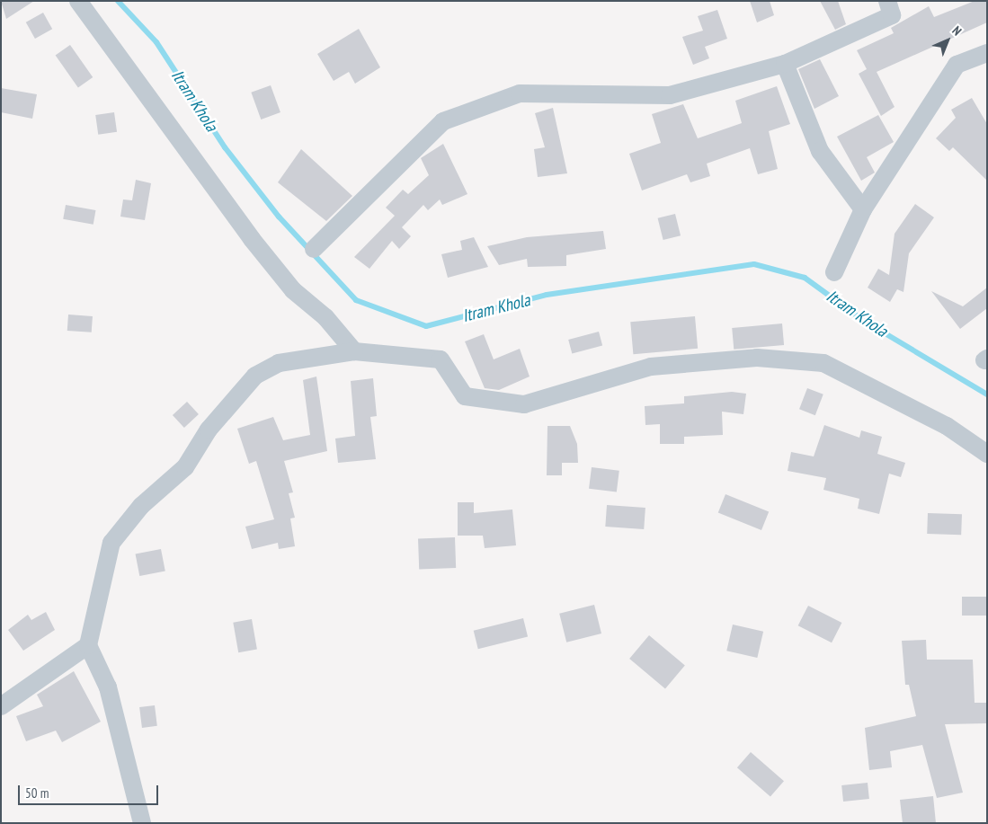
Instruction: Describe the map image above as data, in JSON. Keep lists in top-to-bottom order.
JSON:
{
  "water": ["Itram Khola"],
  "scale_bar": "50 m",
  "north": "top right"
}
